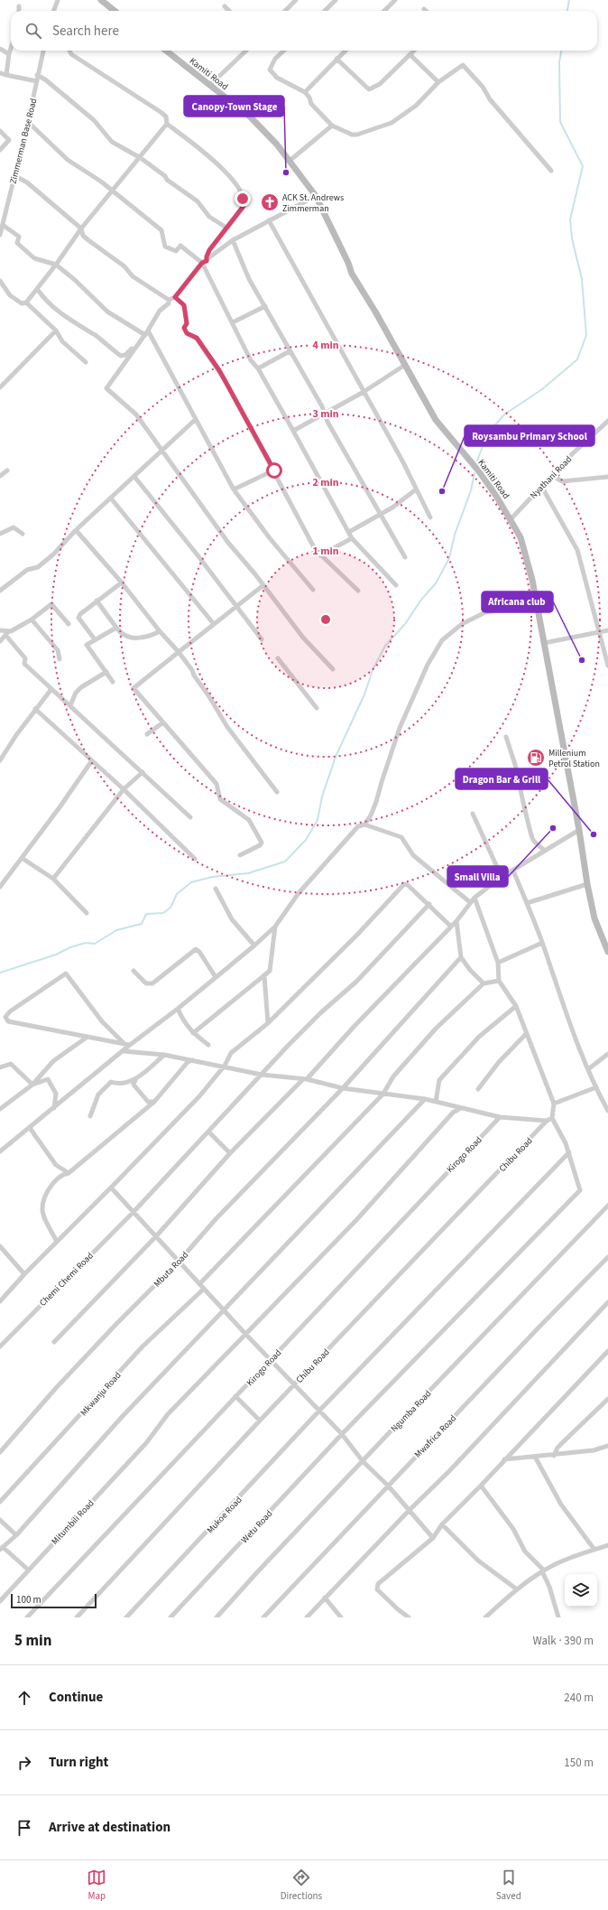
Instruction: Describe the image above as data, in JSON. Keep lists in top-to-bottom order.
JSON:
{
  "streets": {
    "main road": ["Kamiti Road"],
    "street": [
      "Zimmerman Base Road",
      "Nyathani Road",
      "Kirogo Road",
      "Chibu Road",
      "Mbuta Road",
      "Chemi Chemi Road",
      "Mkwanju Road",
      "Ngumba Road",
      "Mwafrica Road",
      "Mukoe Road",
      "Mitumbili Road",
      "Wetu Road"
    ]
  },
  "crossings": [
    ["Kamiti Road", "Nyathani Road"],
    ["Mukoe Road", "Wetu Road"]
  ],
  "places": {
    "other": [
      "Canopy-Town Stage",
      "Roysambu Primary School",
      "Africana club",
      "Small Villa",
      "Dragon Bar & Grill"
    ],
    "church": ["ACK St. Andrews Zimmerman"],
    "fuel station": ["Millenium Petrol Station"]
  },
  "scale_bar": "100 m",
  "page": {
    "search": "Search here",
    "scale": "100 m",
    "heading": ["5 min", "Walk · 390 m"],
    "list": [
      ["Continue", "240 m"],
      ["Turn right", "150 m"],
      "Arrive at destination"
    ],
    "nav": ["Map", "Directions", "Saved"]
  },
  "rings": [
    "4 min",
    "3 min",
    "2 min",
    "1 min"
  ]
}
